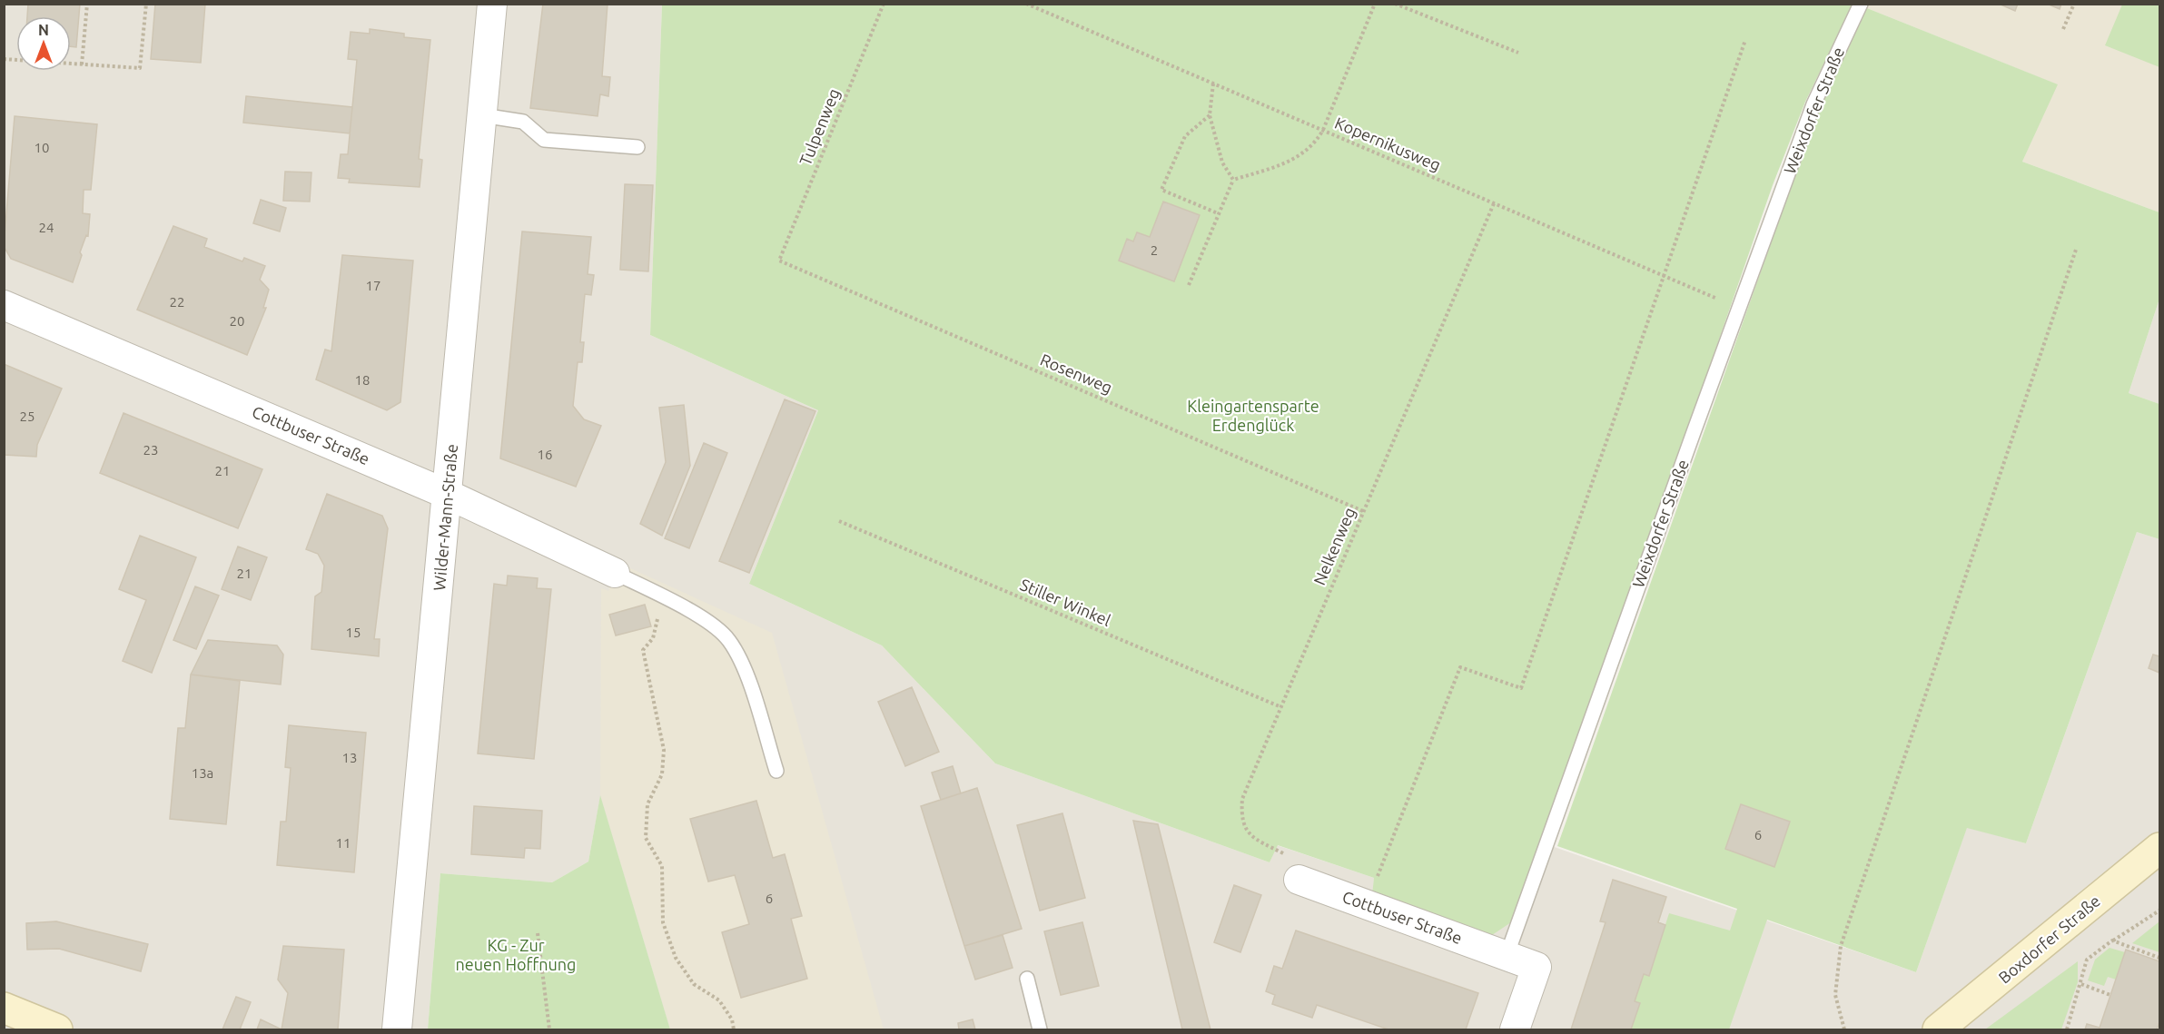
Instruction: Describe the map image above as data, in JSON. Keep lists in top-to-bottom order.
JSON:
{
  "streets": {
    "street": ["Cottbuser Straße", "Wilder-Mann-Straße", "Boxdorfer Straße"],
    "lane": ["Weixdorfer Straße"],
    "path": [
      "Tulpenweg",
      "Kopernikusweg",
      "Rosenweg",
      "Nelkenweg",
      "Stiller Winkel"
    ]
  },
  "crossings": [
    ["Weixdorfer Straße", "Kopernikusweg"],
    ["Weixdorfer Straße", "Cottbuser Straße"],
    ["Tulpenweg", "Rosenweg"],
    ["Kopernikusweg", "Nelkenweg"],
    ["Rosenweg", "Nelkenweg"],
    ["Cottbuser Straße", "Wilder-Mann-Straße"],
    ["Cottbuser Straße", "Nelkenweg"],
    ["Nelkenweg", "Stiller Winkel"]
  ],
  "parks": ["Kleingartensparte Erdenglück", "KG - Zur neuen Hoffnung"],
  "house_numbers": [
    "10",
    "24",
    "2",
    "17",
    "22",
    "20",
    "18",
    "25",
    "23",
    "16",
    "21",
    "21",
    "15",
    "13",
    "13a",
    "6",
    "11",
    "6"
  ],
  "north": "top"
}
